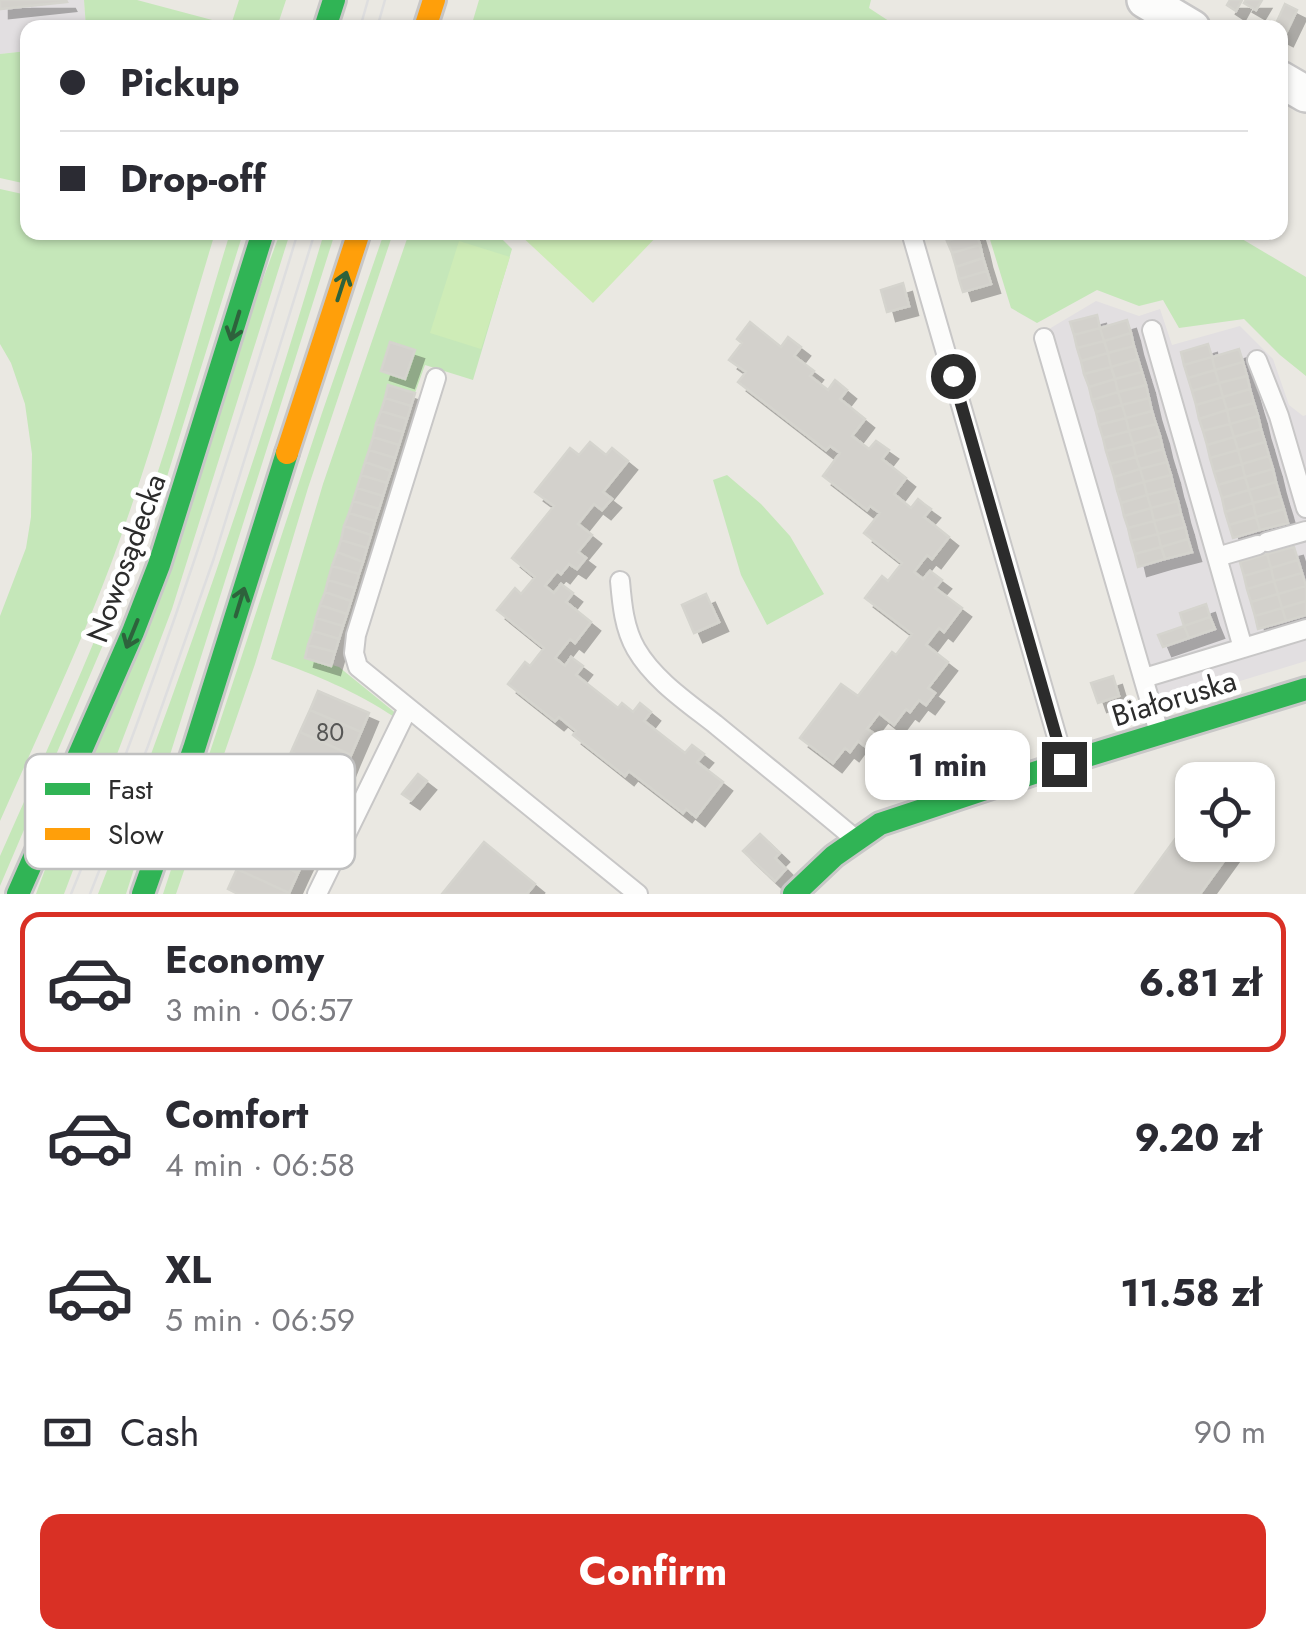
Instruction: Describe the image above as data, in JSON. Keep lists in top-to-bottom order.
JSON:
{
  "streets": {
    "main road": ["Nowosądecka", "Białoruska"]
  },
  "house_numbers": ["80"],
  "legend": ["Fast", "Slow"],
  "page": {
    "banner": ["Pickup", "Drop-off"],
    "bubble": "1 min",
    "list": [
      {
        "name": "Economy",
        "note": "3 min · 06:57",
        "value": "6.81 zł"
      },
      {
        "name": "Comfort",
        "note": "4 min · 06:58",
        "value": "9.20 zł"
      },
      {
        "name": "XL",
        "note": "5 min · 06:59",
        "value": "11.58 zł"
      }
    ],
    "pay": ["Cash", "90 m"],
    "buttons": "Confirm"
  }
}
